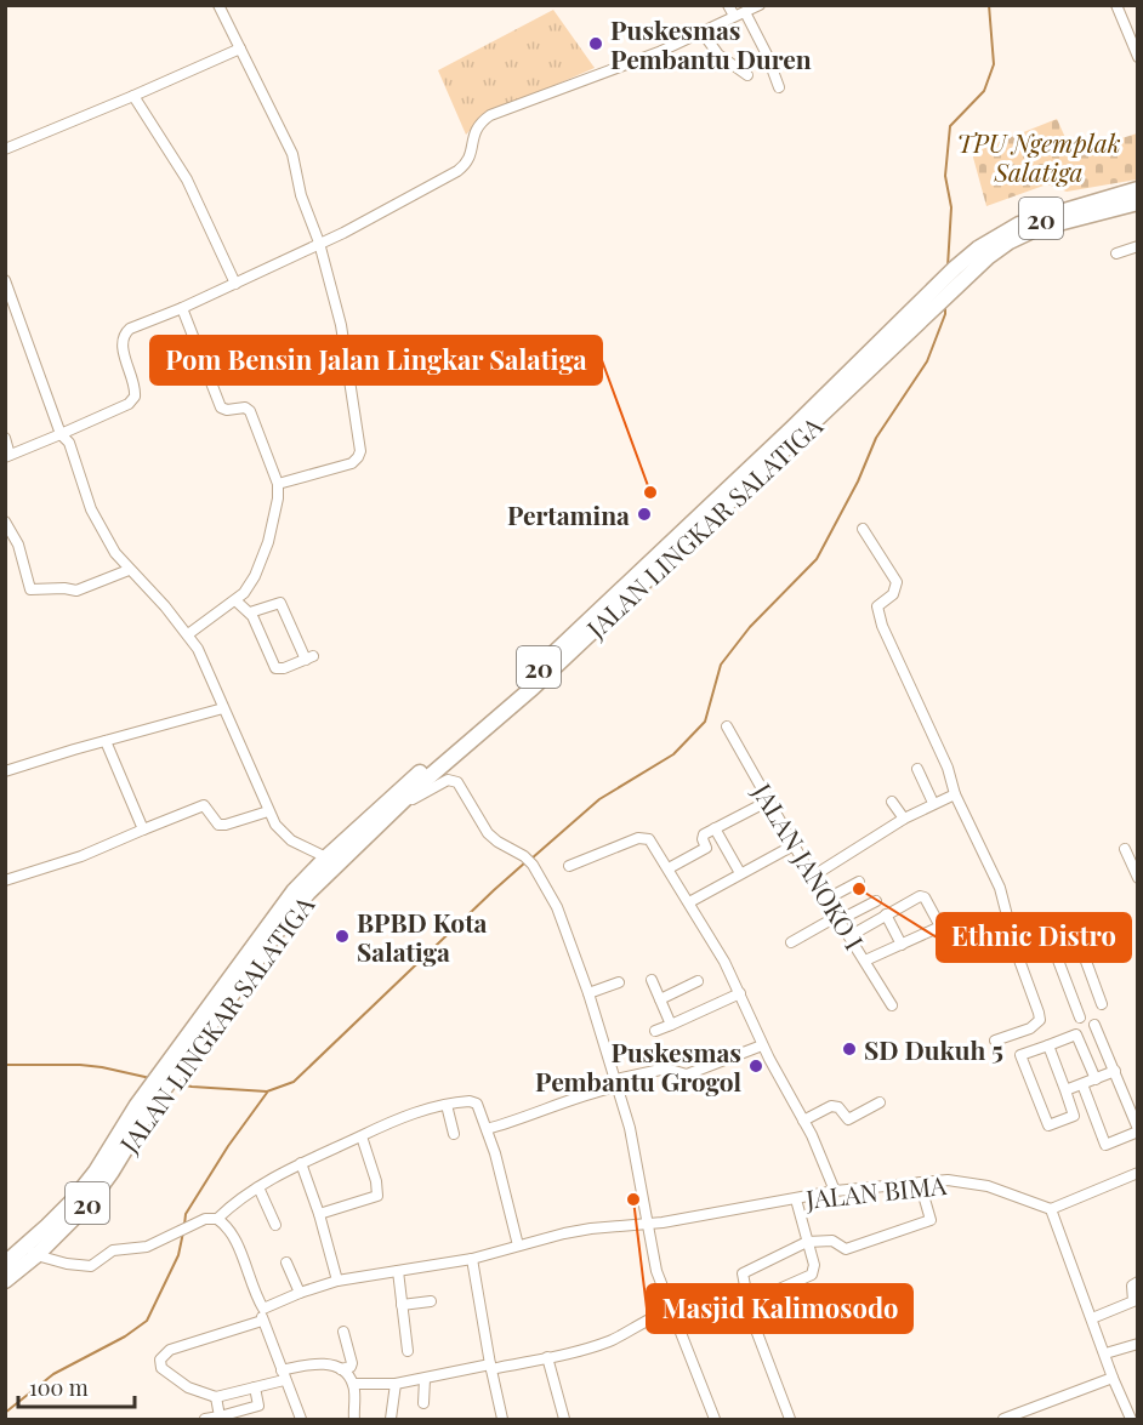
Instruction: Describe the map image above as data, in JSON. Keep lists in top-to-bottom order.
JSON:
{
  "streets": {
    "highway": ["20", "JALAN LINGKAR SALATIGA"],
    "street": ["JALAN JANOKO I", "JALAN BIMA"]
  },
  "parks": ["TPU Ngemplak Salatiga"],
  "places": [
    "Puskesmas Pembantu Duren",
    "Pom Bensin Jalan Lingkar Salatiga",
    "Pertamina",
    "Ethnic Distro",
    "BPBD Kota Salatiga",
    "SD Dukuh 5",
    "Puskesmas Pembantu Grogol",
    "Masjid Kalimosodo"
  ],
  "scale_bar": "100 m"
}
